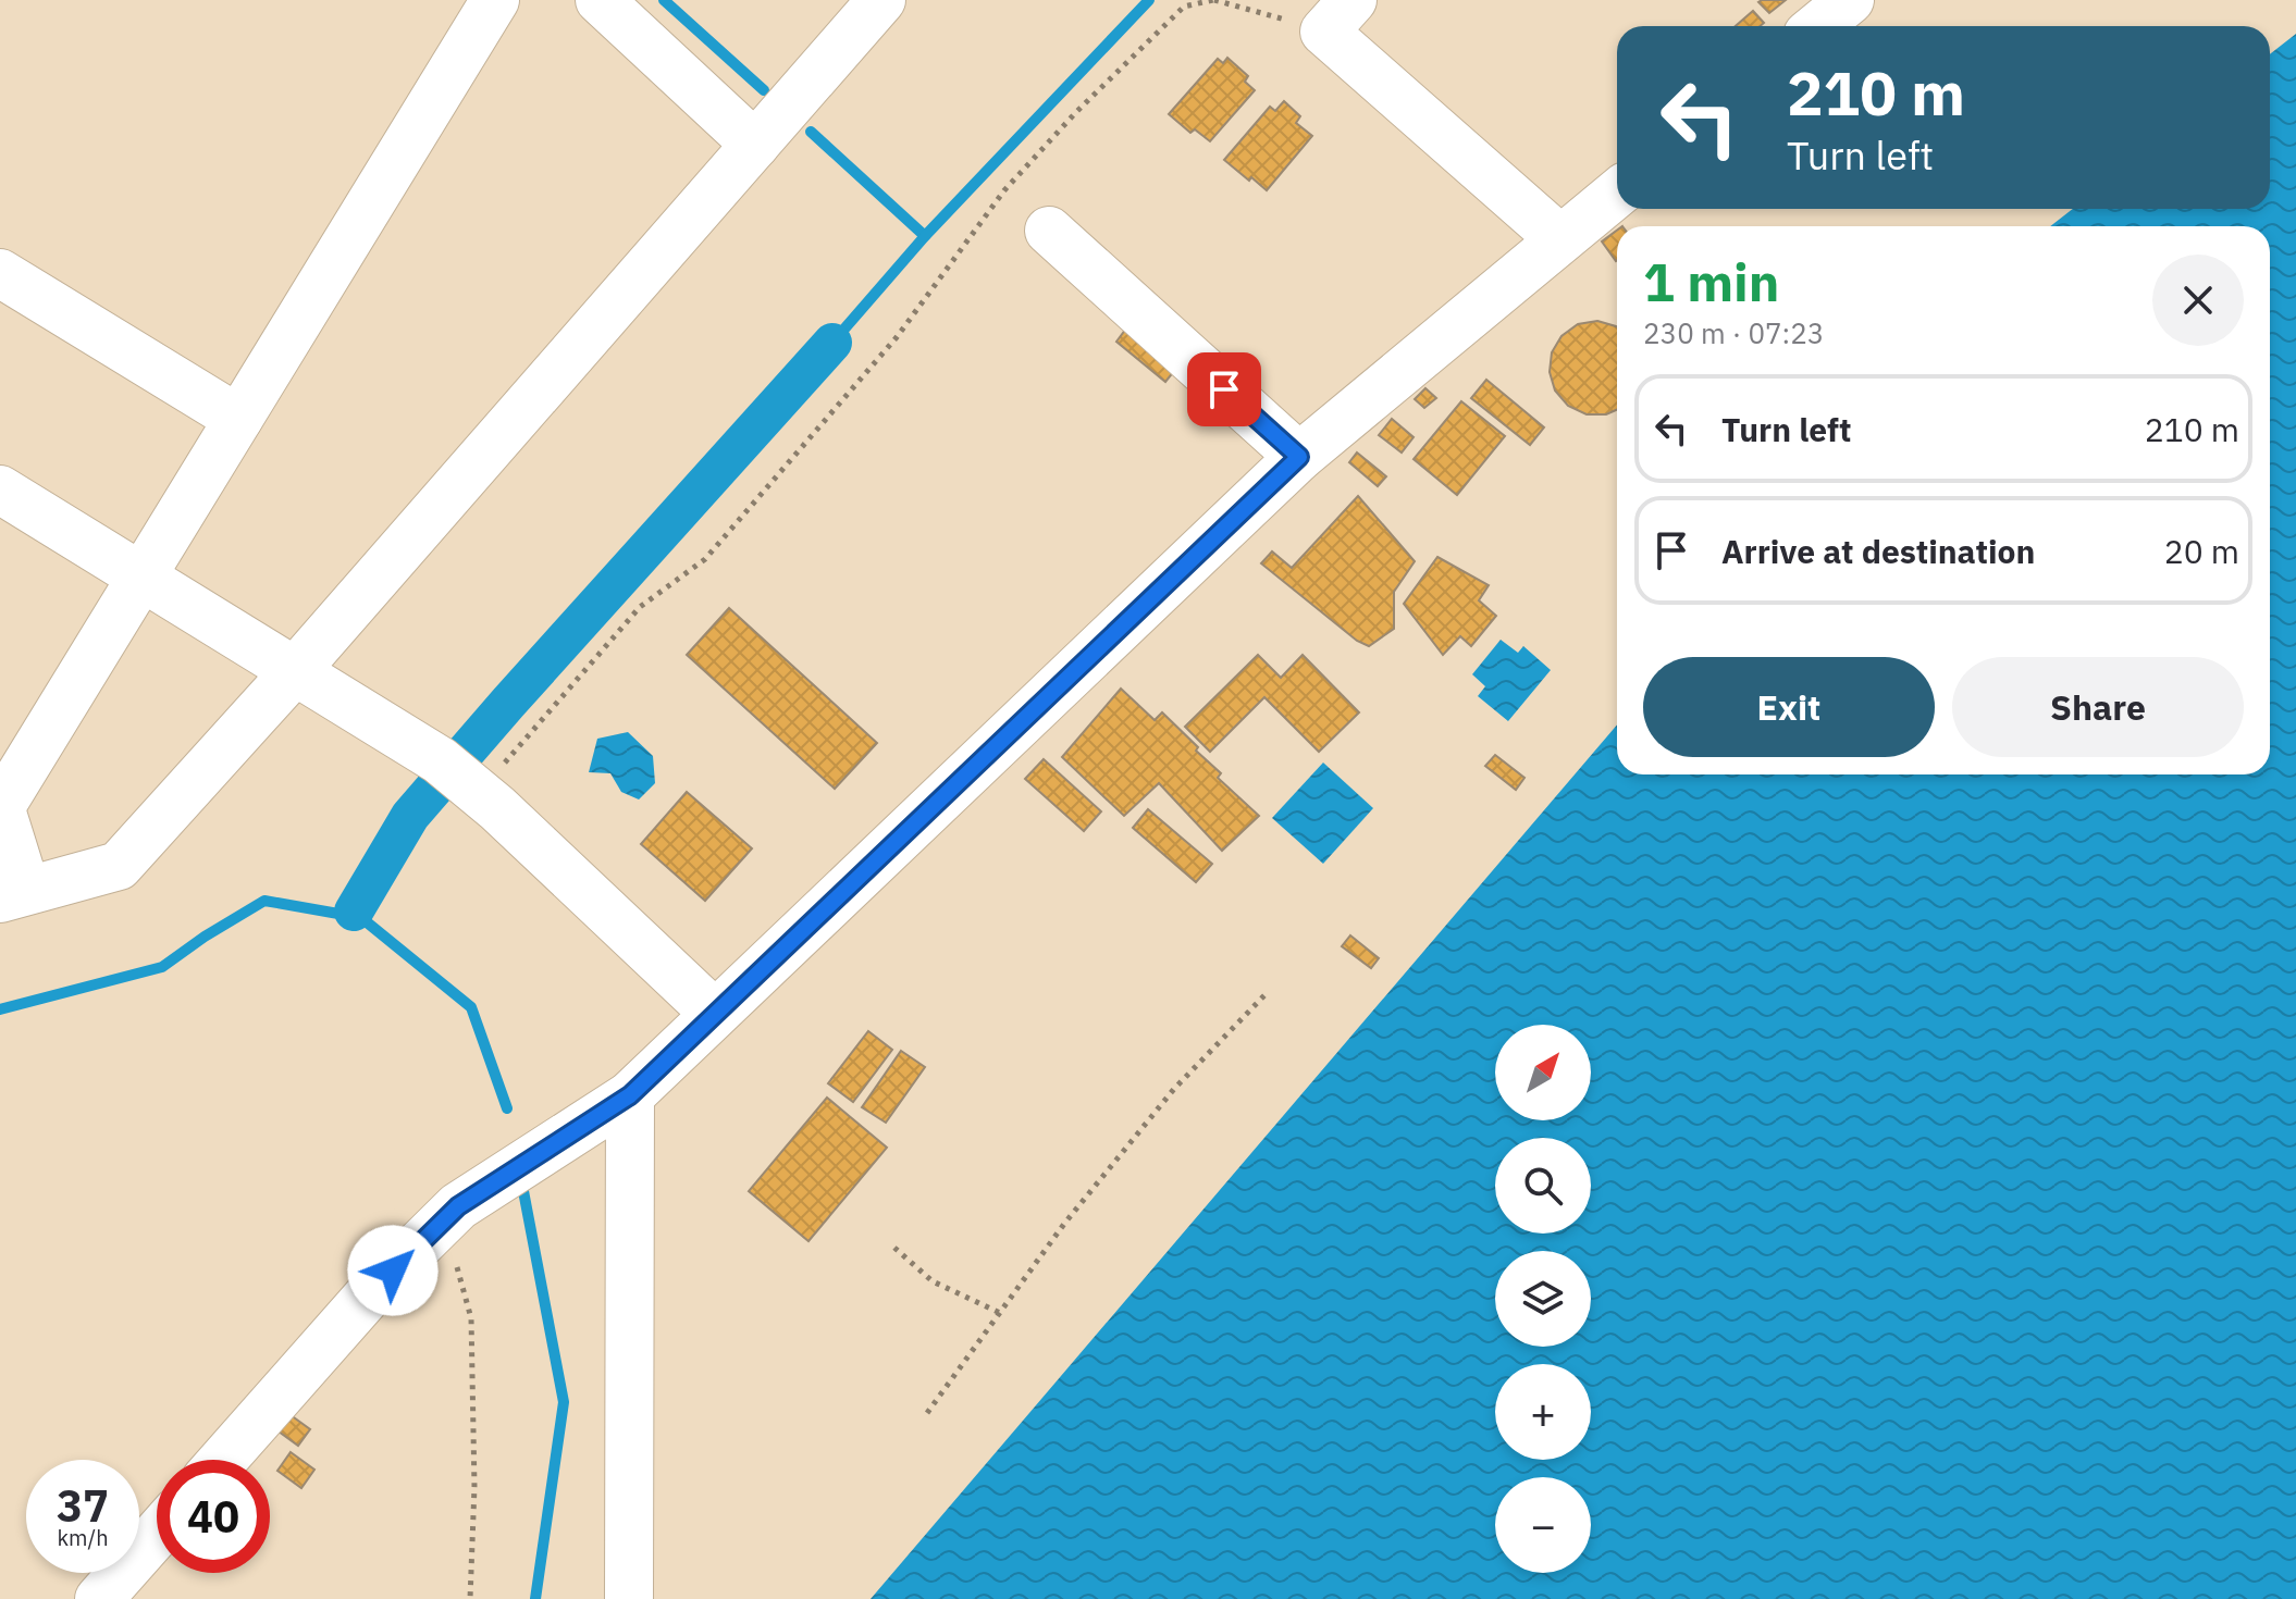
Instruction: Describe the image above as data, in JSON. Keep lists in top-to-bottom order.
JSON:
{
  "north": "top right",
  "page": {
    "turn": ["210 m", "Turn left"],
    "heading": ["1 min", "230 m · 07:23"],
    "list": [
      {
        "name": "Turn left",
        "value": "210 m"
      },
      {
        "name": "Arrive at destination",
        "value": "20 m"
      }
    ],
    "buttons": ["Exit", "Share"],
    "map_buttons": ["+", "−"],
    "speed": "37 km/h",
    "limit": "40"
  }
}
